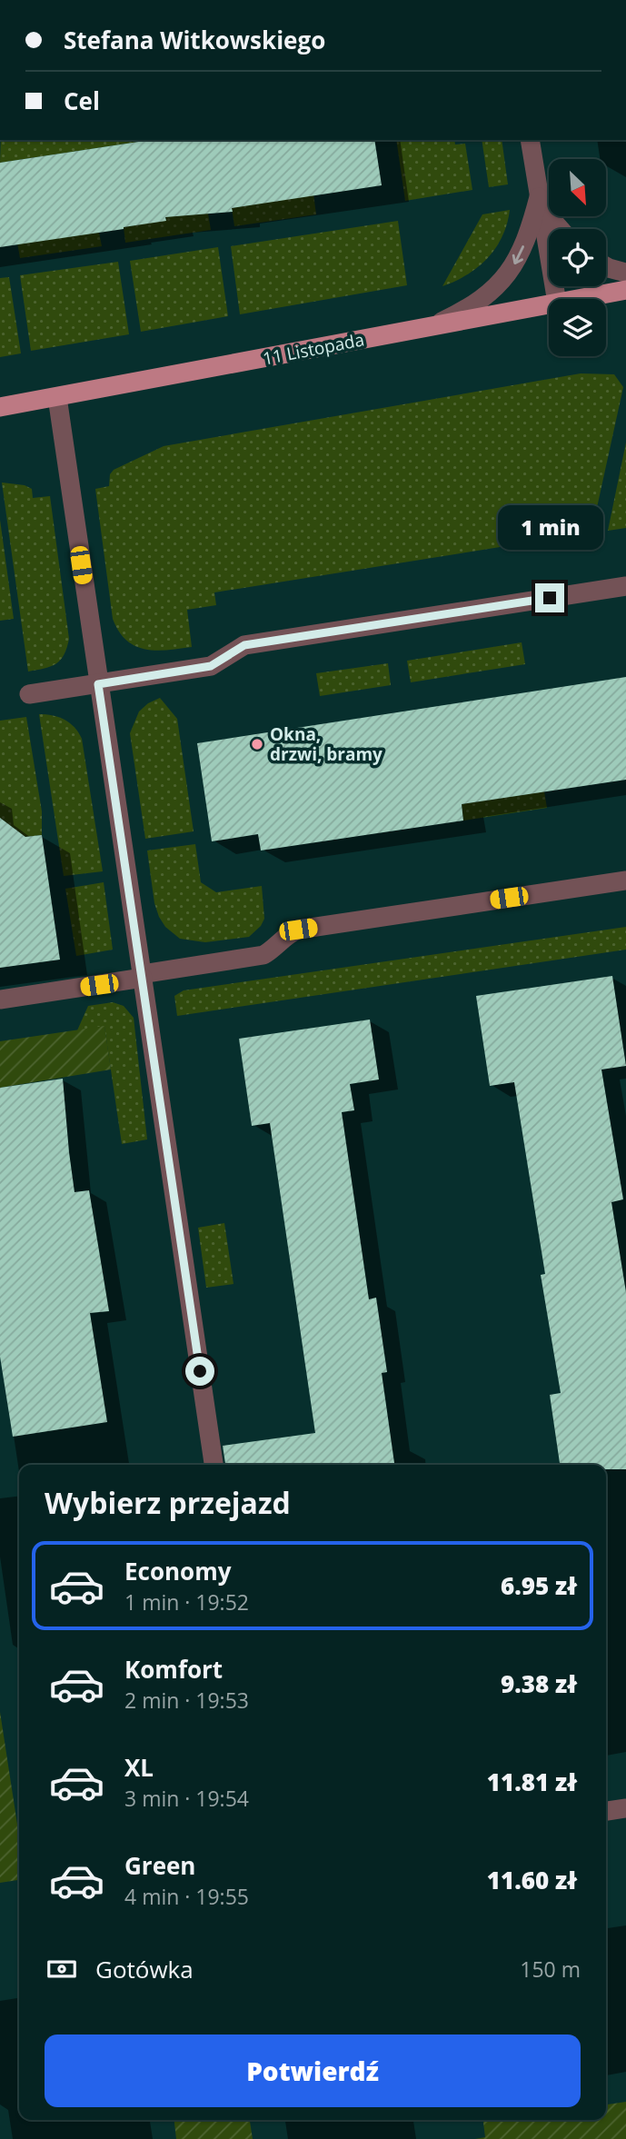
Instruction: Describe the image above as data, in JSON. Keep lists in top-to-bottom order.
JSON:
{
  "streets": {
    "main road": ["11 Listopada"]
  },
  "places": ["Okna, drzwi, bramy"],
  "north": "bottom right",
  "page": {
    "banner": ["Stefana Witkowskiego", "Cel"],
    "bubble": "1 min",
    "heading": "Wybierz przejazd",
    "list": [
      {
        "name": "Economy",
        "note": "1 min · 19:52",
        "value": "6.95 zł"
      },
      {
        "name": "Komfort",
        "note": "2 min · 19:53",
        "value": "9.38 zł"
      },
      {
        "name": "XL",
        "note": "3 min · 19:54",
        "value": "11.81 zł"
      },
      {
        "name": "Green",
        "note": "4 min · 19:55",
        "value": "11.60 zł"
      }
    ],
    "pay": ["Gotówka", "150 m"],
    "buttons": "Potwierdź"
  }
}
